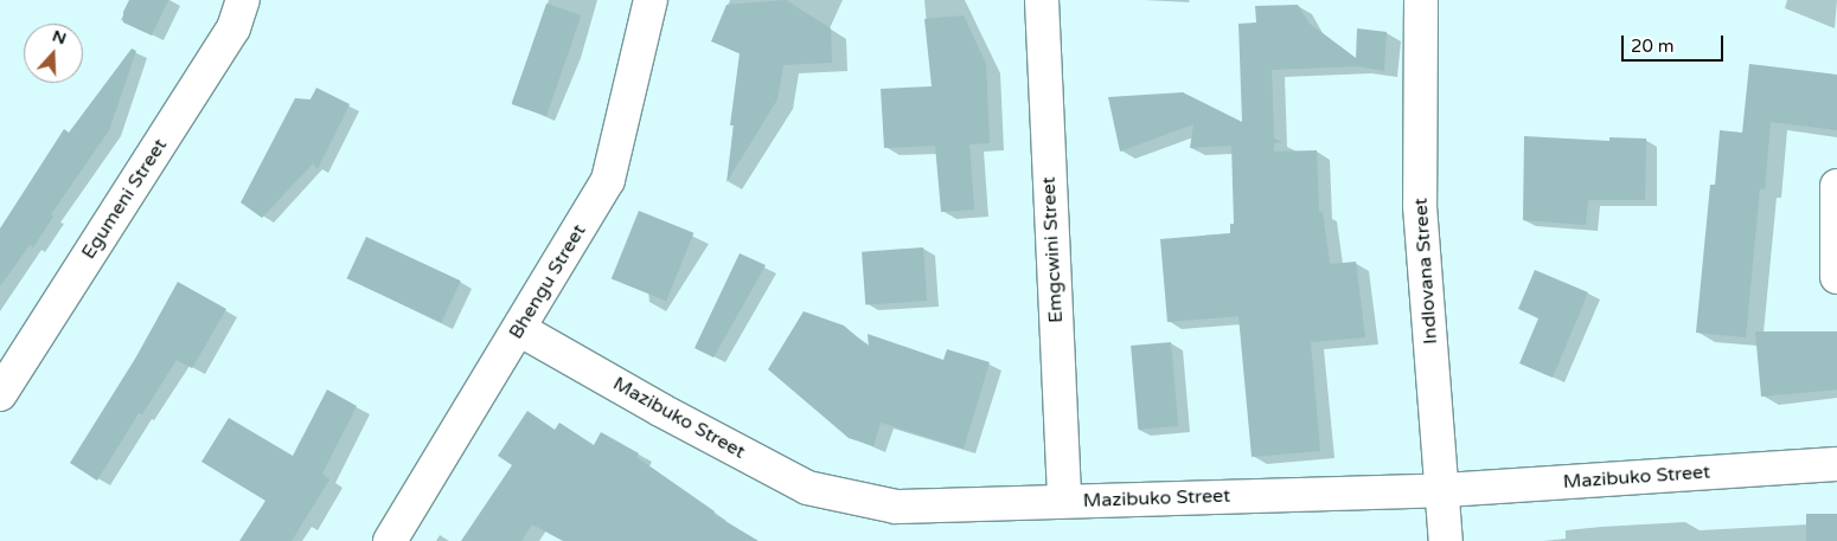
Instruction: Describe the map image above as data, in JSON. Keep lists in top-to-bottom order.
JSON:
{
  "streets": {
    "street": [
      "Egumeni Street",
      "Emgcwini Street",
      "Indlovana Street",
      "Bhengu Street",
      "Mazibuko Street"
    ]
  },
  "crossings": [
    ["Emgcwini Street", "Mazibuko Street"],
    ["Indlovana Street", "Mazibuko Street"],
    ["Bhengu Street", "Mazibuko Street"]
  ],
  "scale_bar": "20 m",
  "north": "top"
}
